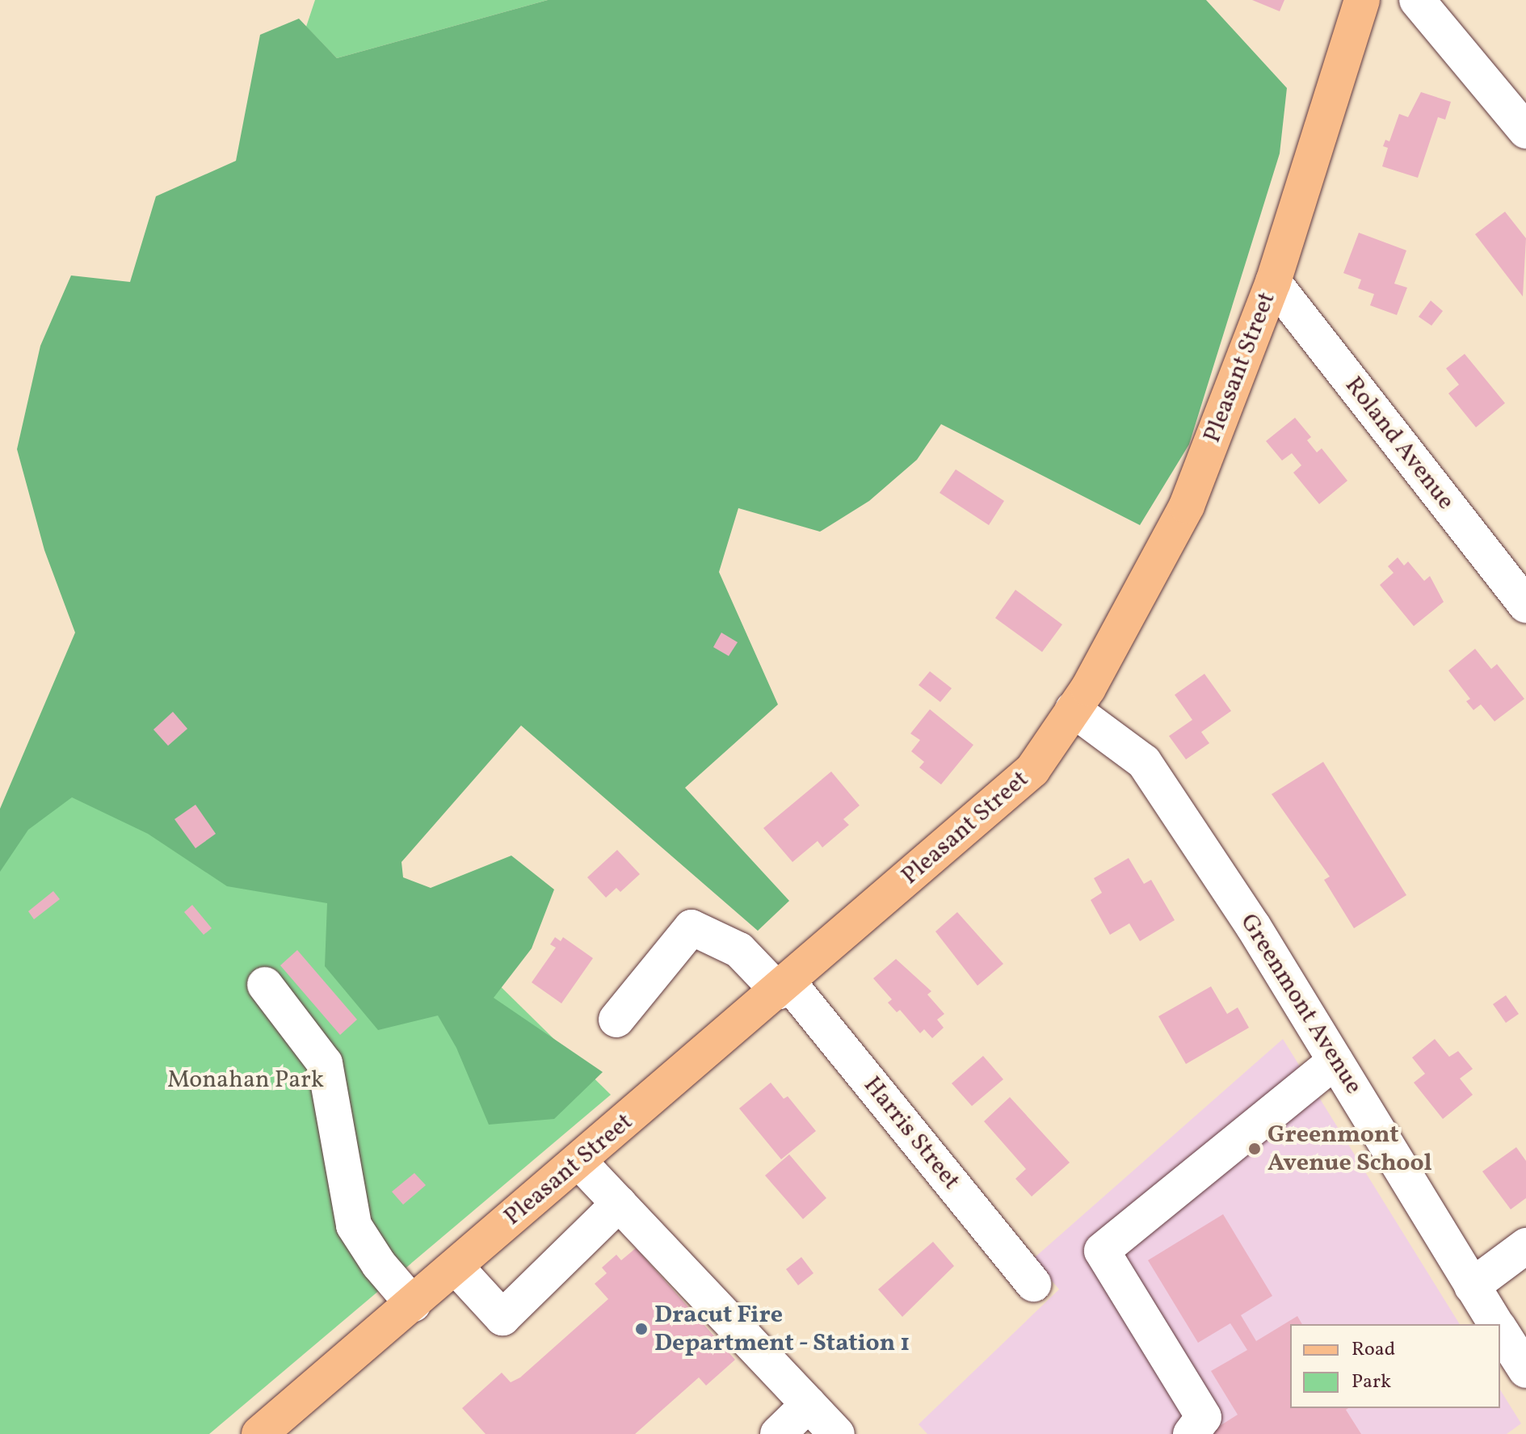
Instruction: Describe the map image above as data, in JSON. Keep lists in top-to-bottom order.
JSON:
{
  "streets": {
    "main road": ["Pleasant Street"],
    "street": ["Roland Avenue", "Greenmont Avenue", "Harris Street"]
  },
  "crossings": [
    ["Pleasant Street", "Roland Avenue"],
    ["Pleasant Street", "Greenmont Avenue"],
    ["Pleasant Street", "Harris Street"]
  ],
  "parks": ["Monahan Park"],
  "places": ["Greenmont Avenue School", "Dracut Fire Department - Station 1"],
  "legend": ["Road", "Park"]
}
